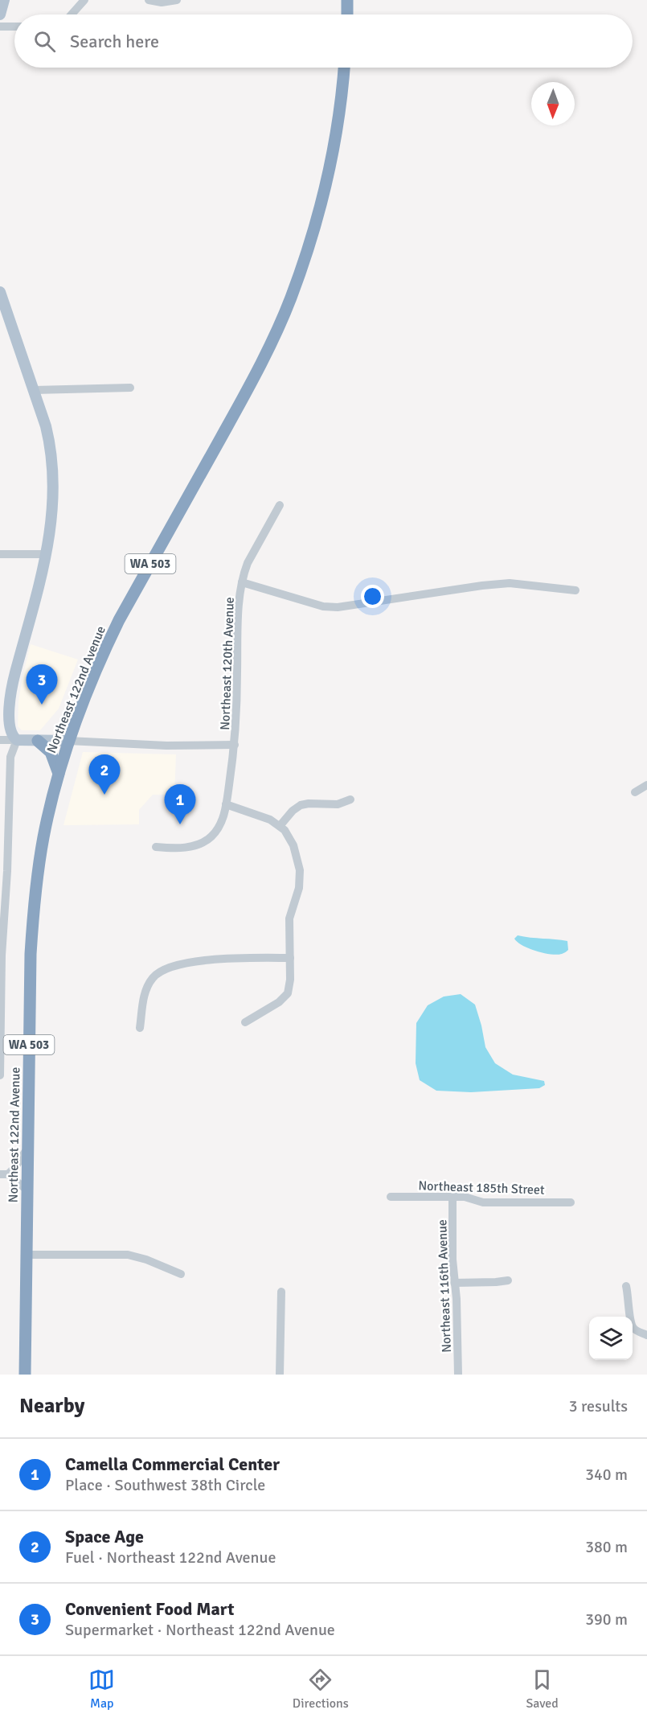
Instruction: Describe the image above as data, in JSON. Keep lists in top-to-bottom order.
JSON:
{
  "streets": {
    "highway": ["WA 503", "Northeast 122nd Avenue"],
    "street": ["Northeast 120th Avenue", "Northeast 185th Street", "Northeast 116th Avenue"]
  },
  "crossings": [
    ["Northeast 185th Street", "Northeast 116th Avenue"]
  ],
  "north": "bottom",
  "page": {
    "search": "Search here",
    "pins": ["3", "2", "1"],
    "heading": ["Nearby", "3 results"],
    "list": [
      {
        "mark": "1",
        "name": "Camella Commercial Center",
        "note": "Place · Southwest 38th Circle",
        "value": "340 m"
      },
      {
        "mark": "2",
        "name": "Space Age",
        "note": "Fuel · Northeast 122nd Avenue",
        "value": "380 m"
      },
      {
        "mark": "3",
        "name": "Convenient Food Mart",
        "note": "Supermarket · Northeast 122nd Avenue",
        "value": "390 m"
      }
    ],
    "nav": ["Map", "Directions", "Saved"]
  }
}
